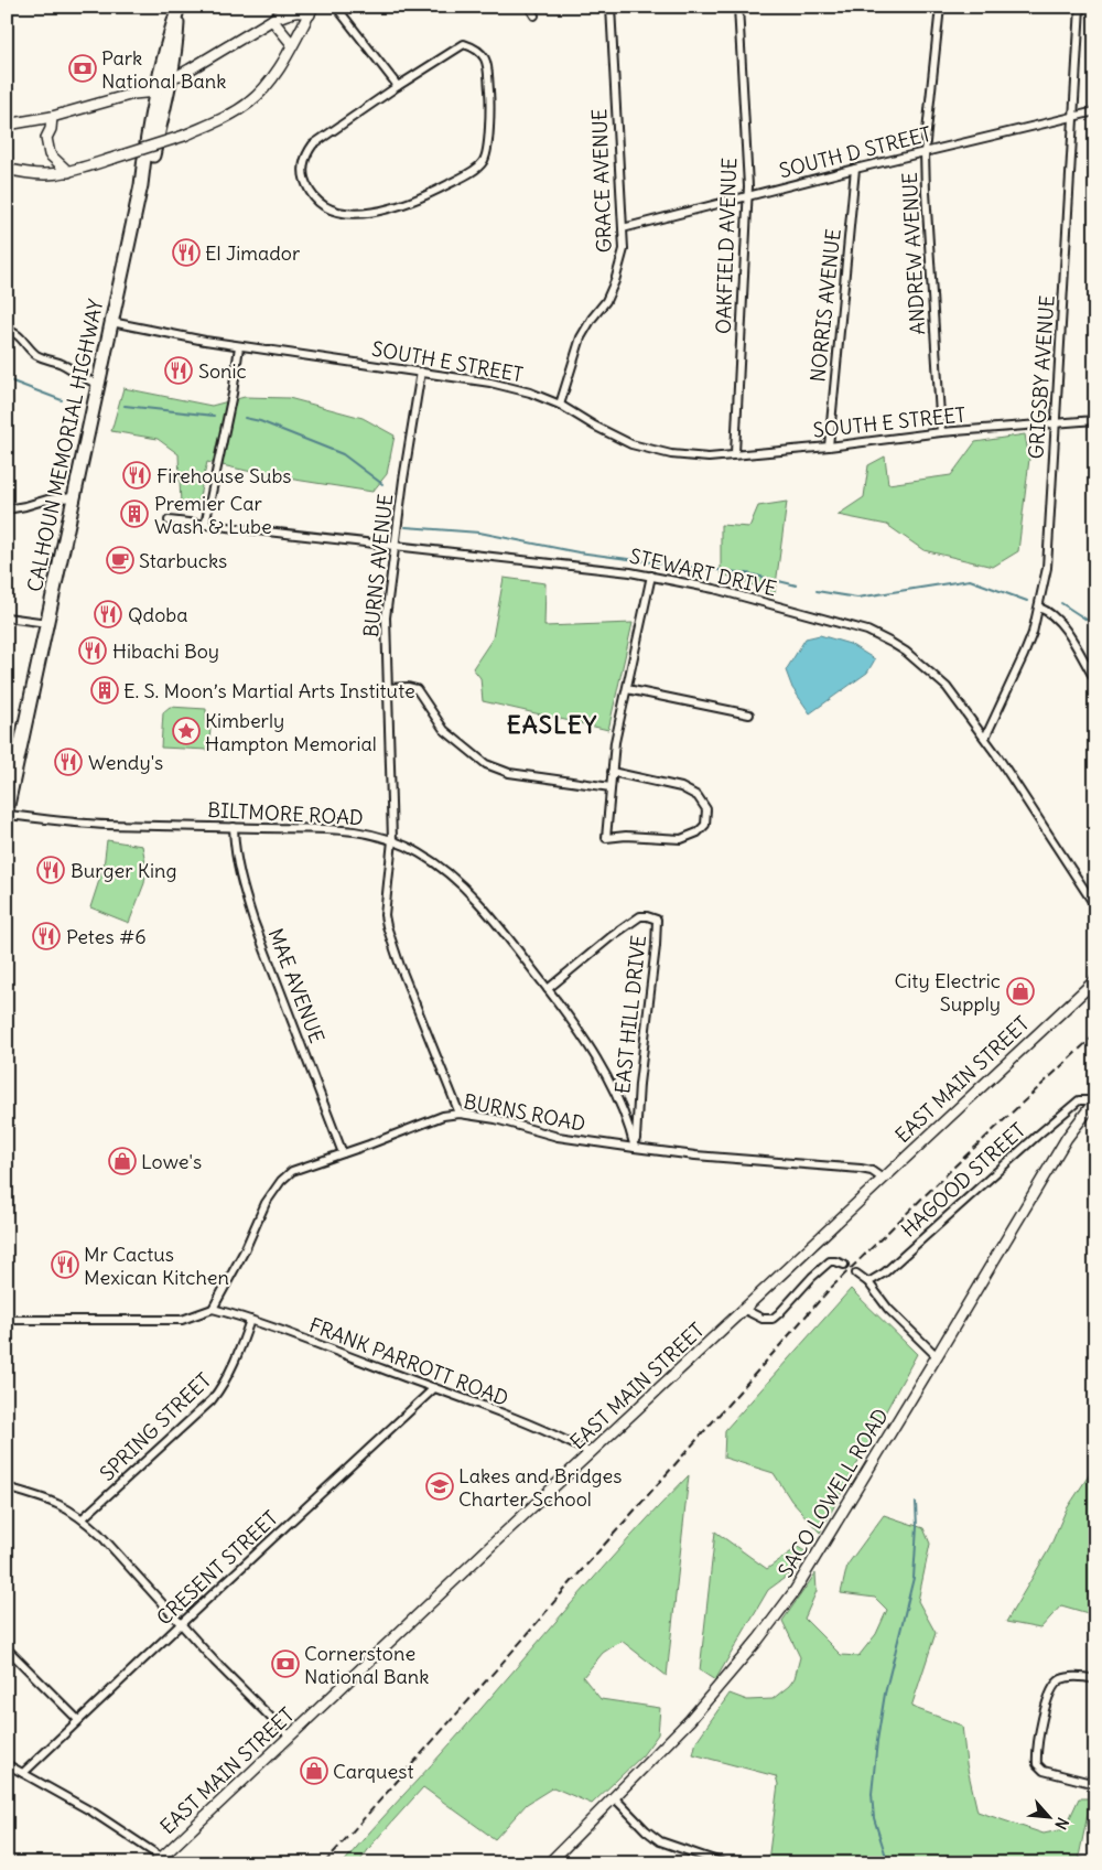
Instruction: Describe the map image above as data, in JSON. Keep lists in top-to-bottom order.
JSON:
{
  "streets": {
    "highway": ["CALHOUN MEMORIAL HIGHWAY"],
    "street": [
      "SOUTH D STREET",
      "GRACE AVENUE",
      "OAKFIELD AVENUE",
      "ANDREW AVENUE",
      "NORRIS AVENUE",
      "SOUTH E STREET",
      "GRIGSBY AVENUE",
      "BURNS AVENUE",
      "STEWART DRIVE",
      "BILTMORE ROAD",
      "MAE AVENUE",
      "EAST HILL DRIVE",
      "EAST MAIN STREET",
      "BURNS ROAD",
      "HAGOOD STREET",
      "FRANK PARROTT ROAD",
      "SPRING STREET",
      "SACO LOWELL ROAD",
      "CRESENT STREET"
    ]
  },
  "crossings": [
    ["SOUTH D STREET", "GRACE AVENUE"],
    ["SOUTH D STREET", "OAKFIELD AVENUE"],
    ["SOUTH D STREET", "ANDREW AVENUE"],
    ["SOUTH D STREET", "NORRIS AVENUE"],
    ["SOUTH D STREET", "GRIGSBY AVENUE"],
    ["GRACE AVENUE", "SOUTH E STREET"],
    ["OAKFIELD AVENUE", "SOUTH E STREET"],
    ["ANDREW AVENUE", "SOUTH E STREET"],
    ["NORRIS AVENUE", "SOUTH E STREET"],
    ["SOUTH E STREET", "GRIGSBY AVENUE"],
    ["SOUTH E STREET", "CALHOUN MEMORIAL HIGHWAY"],
    ["SOUTH E STREET", "BURNS AVENUE"],
    ["GRIGSBY AVENUE", "STEWART DRIVE"],
    ["BURNS AVENUE", "STEWART DRIVE"],
    ["BURNS AVENUE", "BILTMORE ROAD"],
    ["BURNS AVENUE", "BURNS ROAD"],
    ["BILTMORE ROAD", "MAE AVENUE"],
    ["BILTMORE ROAD", "EAST HILL DRIVE"],
    ["BILTMORE ROAD", "BURNS ROAD"],
    ["MAE AVENUE", "BURNS ROAD"],
    ["EAST HILL DRIVE", "BURNS ROAD"],
    ["EAST MAIN STREET", "BURNS ROAD"],
    ["EAST MAIN STREET", "FRANK PARROTT ROAD"],
    ["BURNS ROAD", "FRANK PARROTT ROAD"],
    ["HAGOOD STREET", "SACO LOWELL ROAD"],
    ["FRANK PARROTT ROAD", "SPRING STREET"],
    ["FRANK PARROTT ROAD", "CRESENT STREET"]
  ],
  "districts": ["EASLEY"],
  "places": {
    "bank": ["Park National Bank", "Cornerstone National Bank"],
    "restaurant": [
      "El Jimador",
      "Sonic",
      "Firehouse Subs",
      "Qdoba",
      "Hibachi Boy",
      "Wendy's",
      "Burger King",
      "Petes #6",
      "Mr Cactus Mexican Kitchen"
    ],
    "building": ["Premier Car Wash & Lube", "E. S. Moon’s Martial Arts Institute"],
    "cafe": ["Starbucks"],
    "place": ["Kimberly Hampton Memorial"],
    "shop": ["City Electric Supply", "Lowe's", "Carquest"],
    "school or university": ["Lakes and Bridges Charter School"]
  },
  "north": "bottom right"
}
